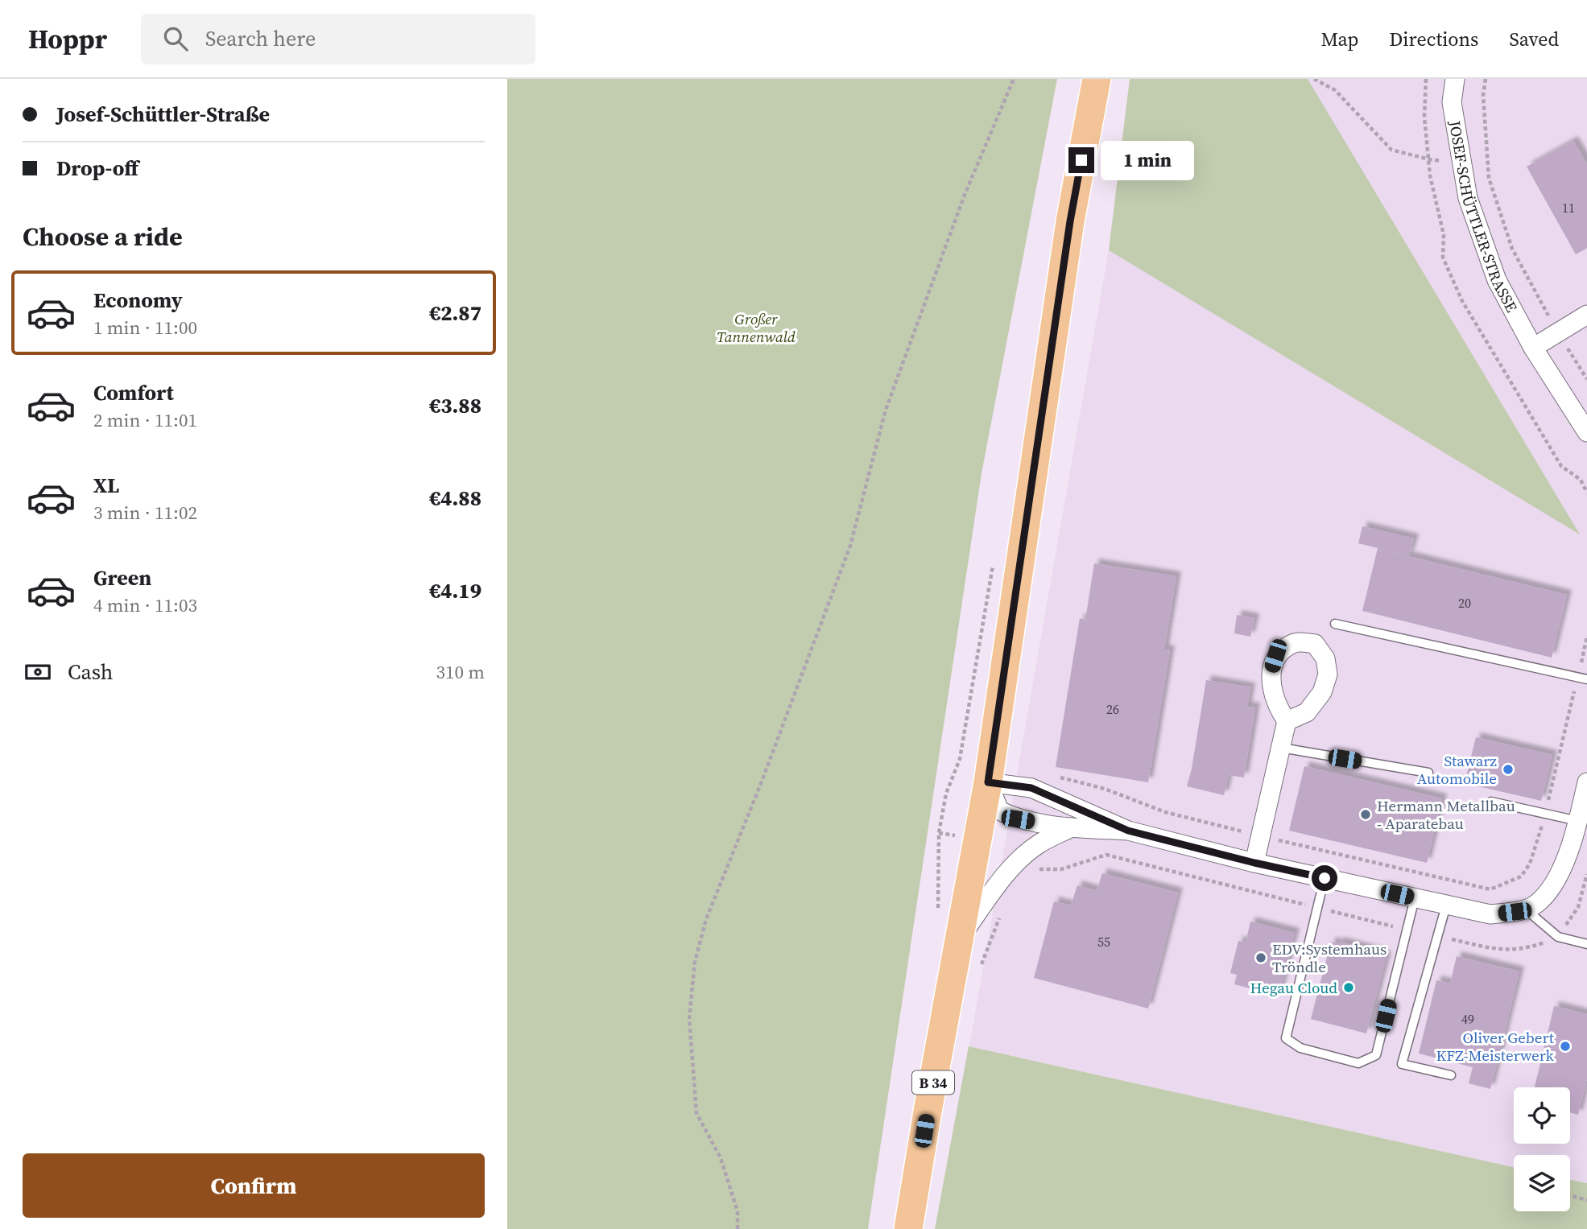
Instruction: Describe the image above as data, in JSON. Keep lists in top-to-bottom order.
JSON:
{
  "streets": {
    "main road": ["B 34"],
    "street": ["JOSEF-SCHÜTTLER-STRASSE"]
  },
  "parks": ["Großer Tannenwald"],
  "places": [
    "Stawarz Automobile",
    "Hermann Metallbau - Aparatebau",
    "EDV:Systemhaus Tröndle",
    "Hegau Cloud",
    "Oliver Gebert KFZ-Meisterwerk"
  ],
  "house_numbers": [
    "11",
    "20",
    "26",
    "55",
    "49"
  ],
  "page": {
    "header": "Hoppr",
    "search": "Search here",
    "nav": ["Map", "Directions", "Saved"],
    "banner": ["Josef-Schüttler-Straße", "Drop-off"],
    "bubble": "1 min",
    "heading": "Choose a ride",
    "list": [
      {
        "name": "Economy",
        "note": "1 min · 11:00",
        "value": "€2.87"
      },
      {
        "name": "Comfort",
        "note": "2 min · 11:01",
        "value": "€3.88"
      },
      {
        "name": "XL",
        "note": "3 min · 11:02",
        "value": "€4.88"
      },
      {
        "name": "Green",
        "note": "4 min · 11:03",
        "value": "€4.19"
      }
    ],
    "pay": ["Cash", "310 m"],
    "buttons": "Confirm"
  }
}
